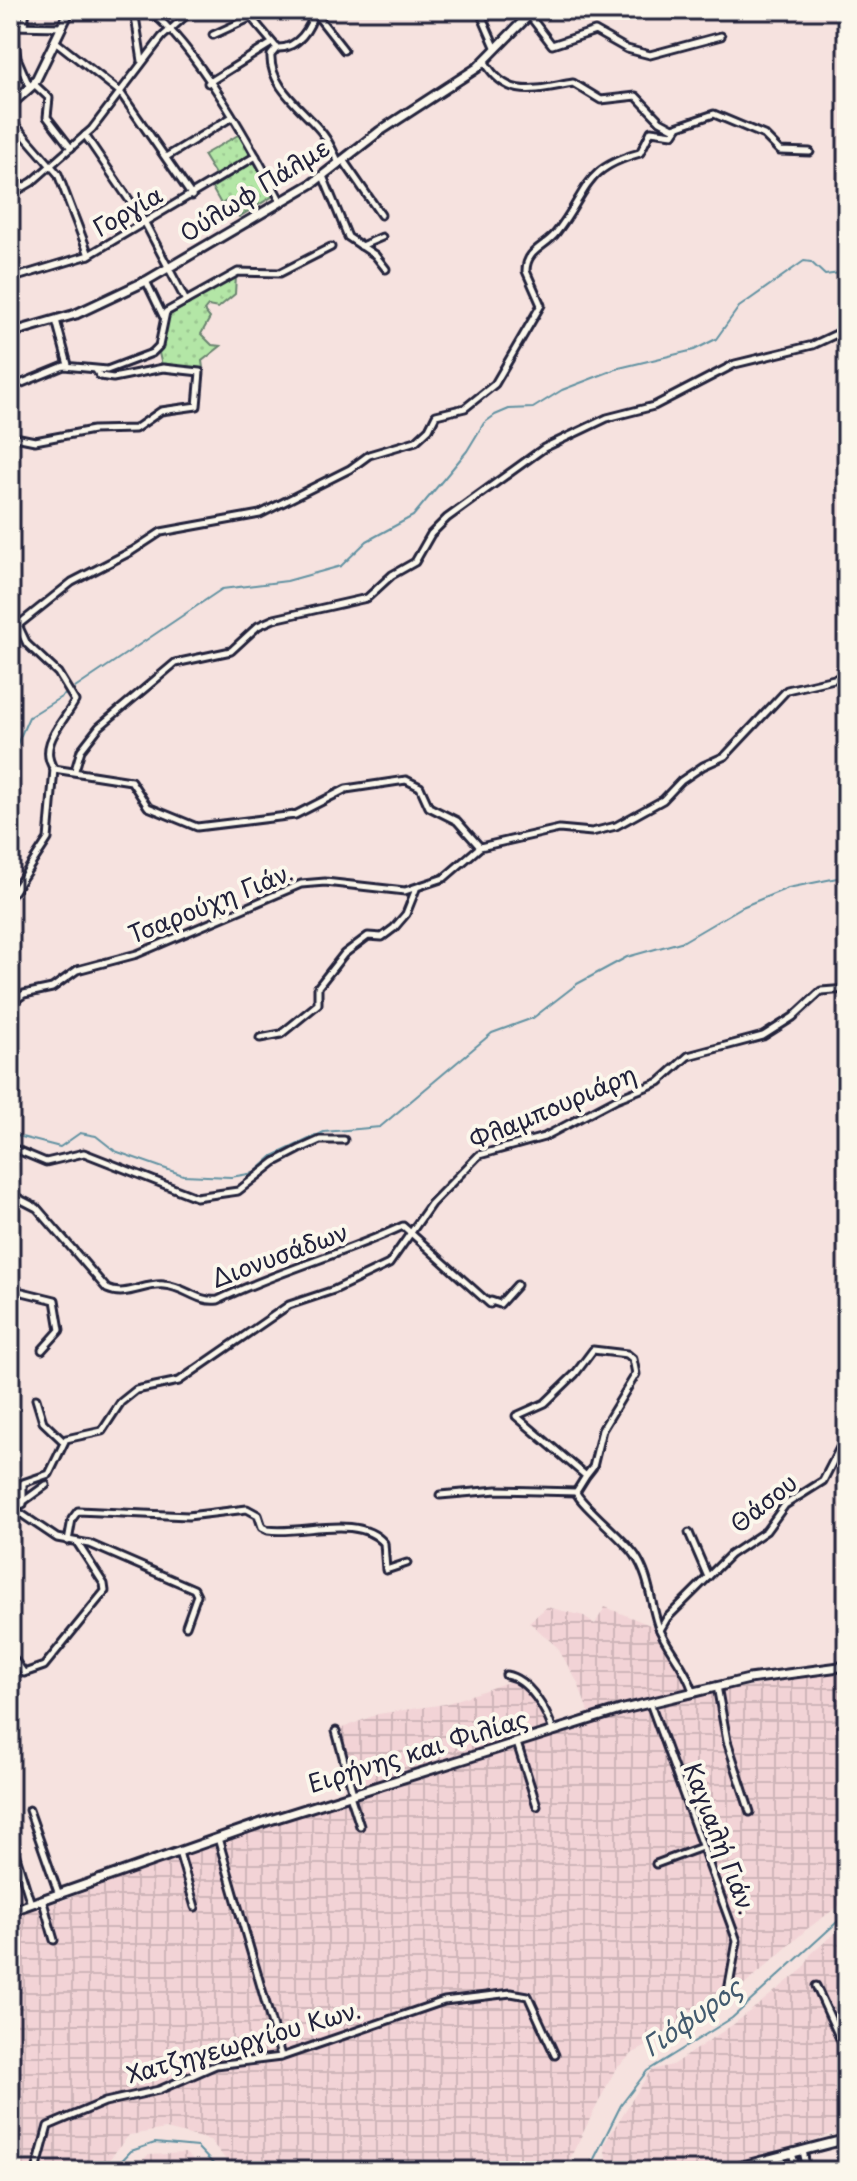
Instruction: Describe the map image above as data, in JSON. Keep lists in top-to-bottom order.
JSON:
{
  "streets": {
    "street": [
      "Ούλωφ Πάλμε",
      "Γοργία",
      "Τσαρούχη Γιάν.",
      "Φλαμπουριάρη",
      "Διονυσάδων",
      "Θάσου",
      "Ειρήνης και Φιλίας",
      "Καγιαλή Γιάν.",
      "Χατζηγεωργίου Κων."
    ]
  },
  "crossings": [
    ["Φλαμπουριάρη", "Διονυσάδων"],
    ["Ειρήνης και Φιλίας", "Καγιαλή Γιάν."]
  ],
  "water": ["Γιόφυρος"]
}
